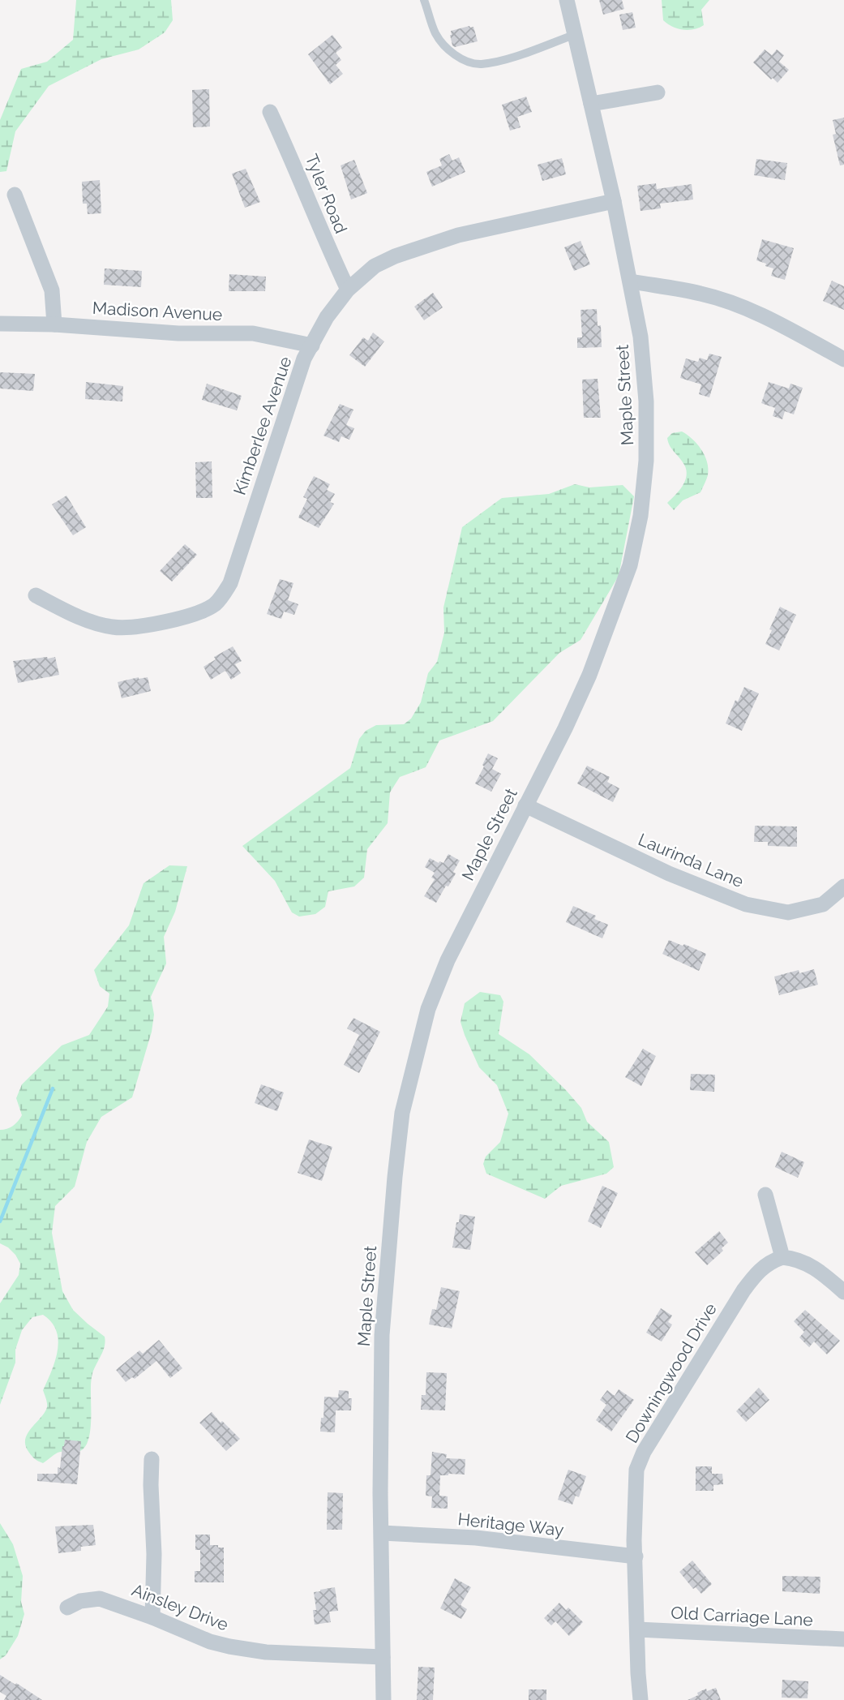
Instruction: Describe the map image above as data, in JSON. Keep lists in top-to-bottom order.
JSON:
{
  "streets": {
    "street": [
      "Tyler Road",
      "Madison Avenue",
      "Maple Street",
      "Kimberlee Avenue",
      "Laurinda Lane",
      "Downingwood Drive",
      "Heritage Way",
      "Ainsley Drive",
      "Old Carriage Lane"
    ]
  },
  "crossings": [
    ["Tyler Road", "Kimberlee Avenue"],
    ["Madison Avenue", "Kimberlee Avenue"],
    ["Maple Street", "Kimberlee Avenue"],
    ["Maple Street", "Laurinda Lane"],
    ["Maple Street", "Heritage Way"],
    ["Maple Street", "Ainsley Drive"],
    ["Downingwood Drive", "Heritage Way"],
    ["Downingwood Drive", "Old Carriage Lane"]
  ]
}
